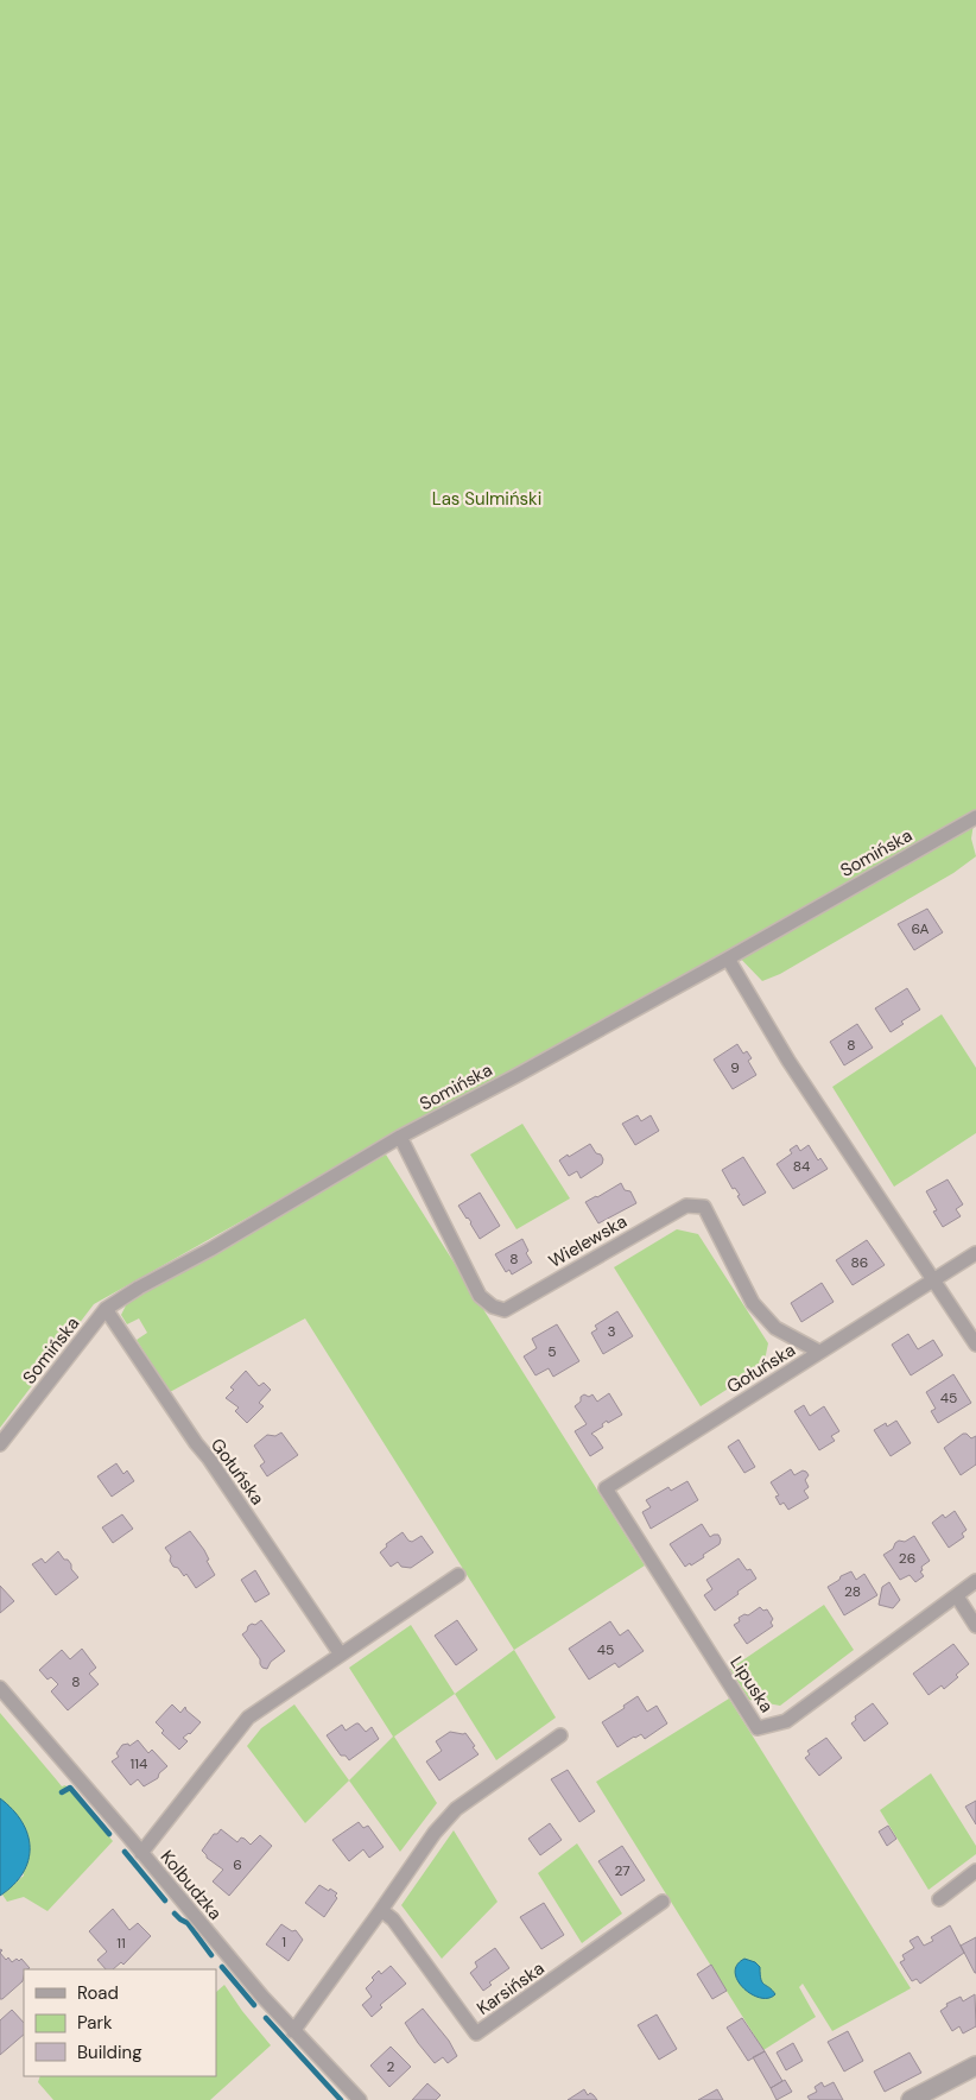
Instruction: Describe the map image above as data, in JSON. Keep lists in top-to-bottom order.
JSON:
{
  "streets": {
    "street": [
      "Somińska",
      "Wielewska",
      "Gołuńska",
      "Lipuska",
      "Kolbudzka",
      "Karsińska"
    ]
  },
  "crossings": [
    ["Somińska", "Wielewska"],
    ["Somińska", "Gołuńska"],
    ["Wielewska", "Gołuńska"],
    ["Gołuńska", "Lipuska"]
  ],
  "parks": ["Las Sulmiński"],
  "house_numbers": [
    "6A",
    "8",
    "9",
    "84",
    "8",
    "86",
    "3",
    "5",
    "45",
    "26",
    "28",
    "45",
    "8",
    "114",
    "6",
    "27",
    "1",
    "11",
    "2"
  ],
  "legend": ["Road", "Park", "Building"]
}
